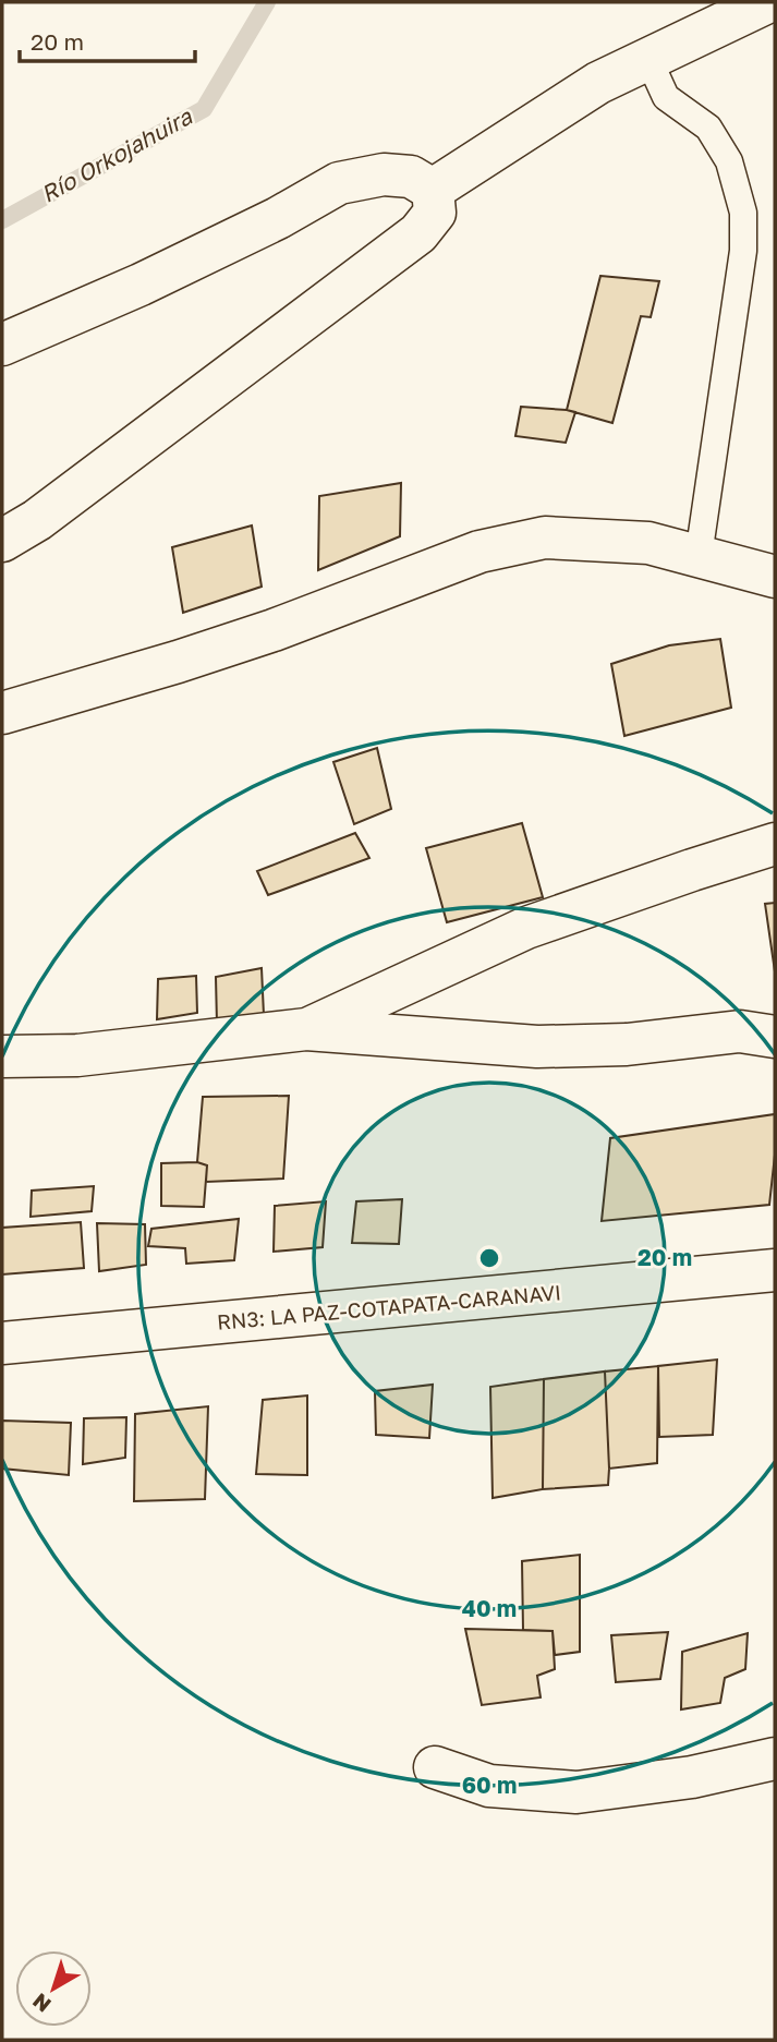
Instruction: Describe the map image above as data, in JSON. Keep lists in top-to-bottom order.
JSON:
{
  "streets": {
    "main road": ["RN3: LA PAZ-COTAPATA-CARANAVI"]
  },
  "water": ["Río Orkojahuira"],
  "scale_bar": "20 m",
  "north": "bottom left",
  "rings": ["20 m", "40 m", "60 m"]
}
